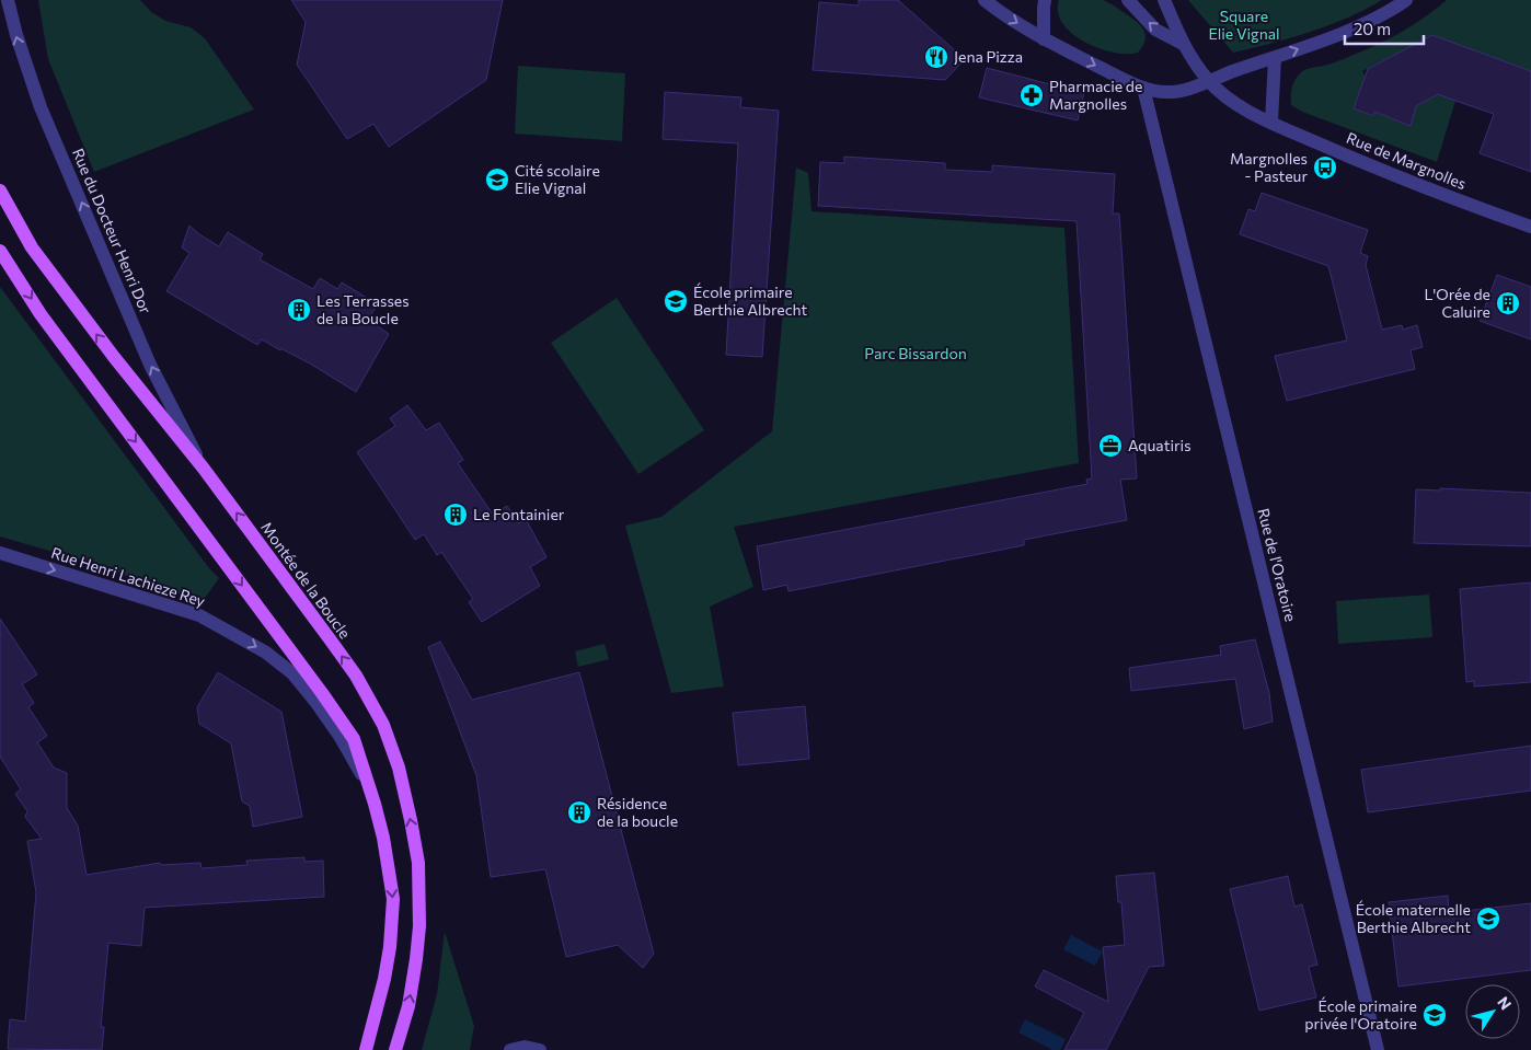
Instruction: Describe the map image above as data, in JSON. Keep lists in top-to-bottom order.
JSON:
{
  "streets": {
    "main road": ["Montée de la Boucle"],
    "street": [
      "Rue de Margnolles",
      "Rue du Docteur Henri Dor",
      "Rue de l'Oratoire",
      "Rue Henri Lachieze Rey"
    ]
  },
  "crossings": [
    ["Rue du Docteur Henri Dor", "Montée de la Boucle"]
  ],
  "one_way": ["Rue du Docteur Henri Dor", "Rue Henri Lachieze Rey"],
  "parks": ["Square Elie Vignal", "Parc Bissardon"],
  "places": {
    "restaurant": ["Jena Pizza"],
    "pharmacy": ["Pharmacie de Margnolles"],
    "bus stop": ["Margnolles - Pasteur"],
    "school or university": [
      "Cité scolaire Elie Vignal",
      "École primaire Berthie Albrecht",
      "École maternelle Berthie Albrecht",
      "École primaire privée l'Oratoire"
    ],
    "building": [
      "L'Orée de Caluire",
      "Les Terrasses de la Boucle",
      "Le Fontainier",
      "Résidence de la boucle"
    ],
    "office": ["Aquatiris"]
  },
  "scale_bar": "20 m",
  "north": "top right"
}
